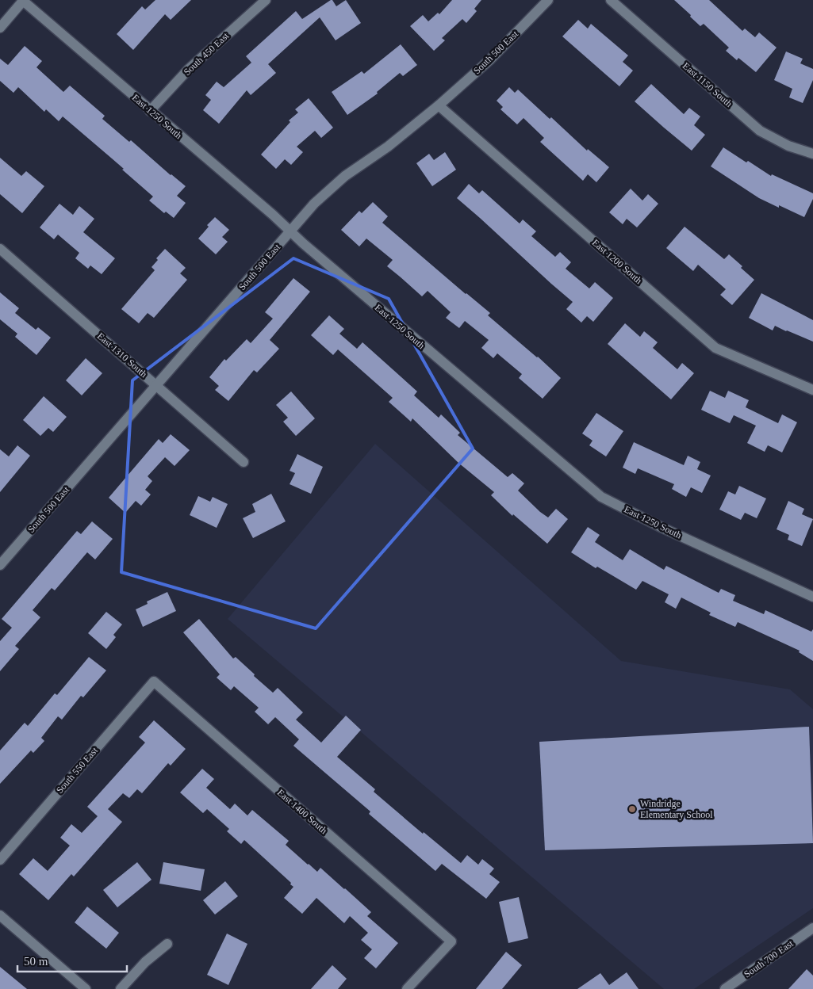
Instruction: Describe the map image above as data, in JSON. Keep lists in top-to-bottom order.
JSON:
{
  "streets": {
    "street": [
      "South 500 East",
      "South 450 East",
      "East 1150 South",
      "East 1250 South",
      "East 1200 South",
      "East 1310 South",
      "South 550 East",
      "East 1400 South",
      "South 700 East"
    ]
  },
  "crossings": [
    ["South 500 East", "East 1250 South"],
    ["South 500 East", "East 1200 South"],
    ["South 500 East", "East 1310 South"],
    ["South 450 East", "East 1250 South"],
    ["South 550 East", "East 1400 South"]
  ],
  "places": ["Windridge Elementary School"],
  "scale_bar": "50 m"
}
